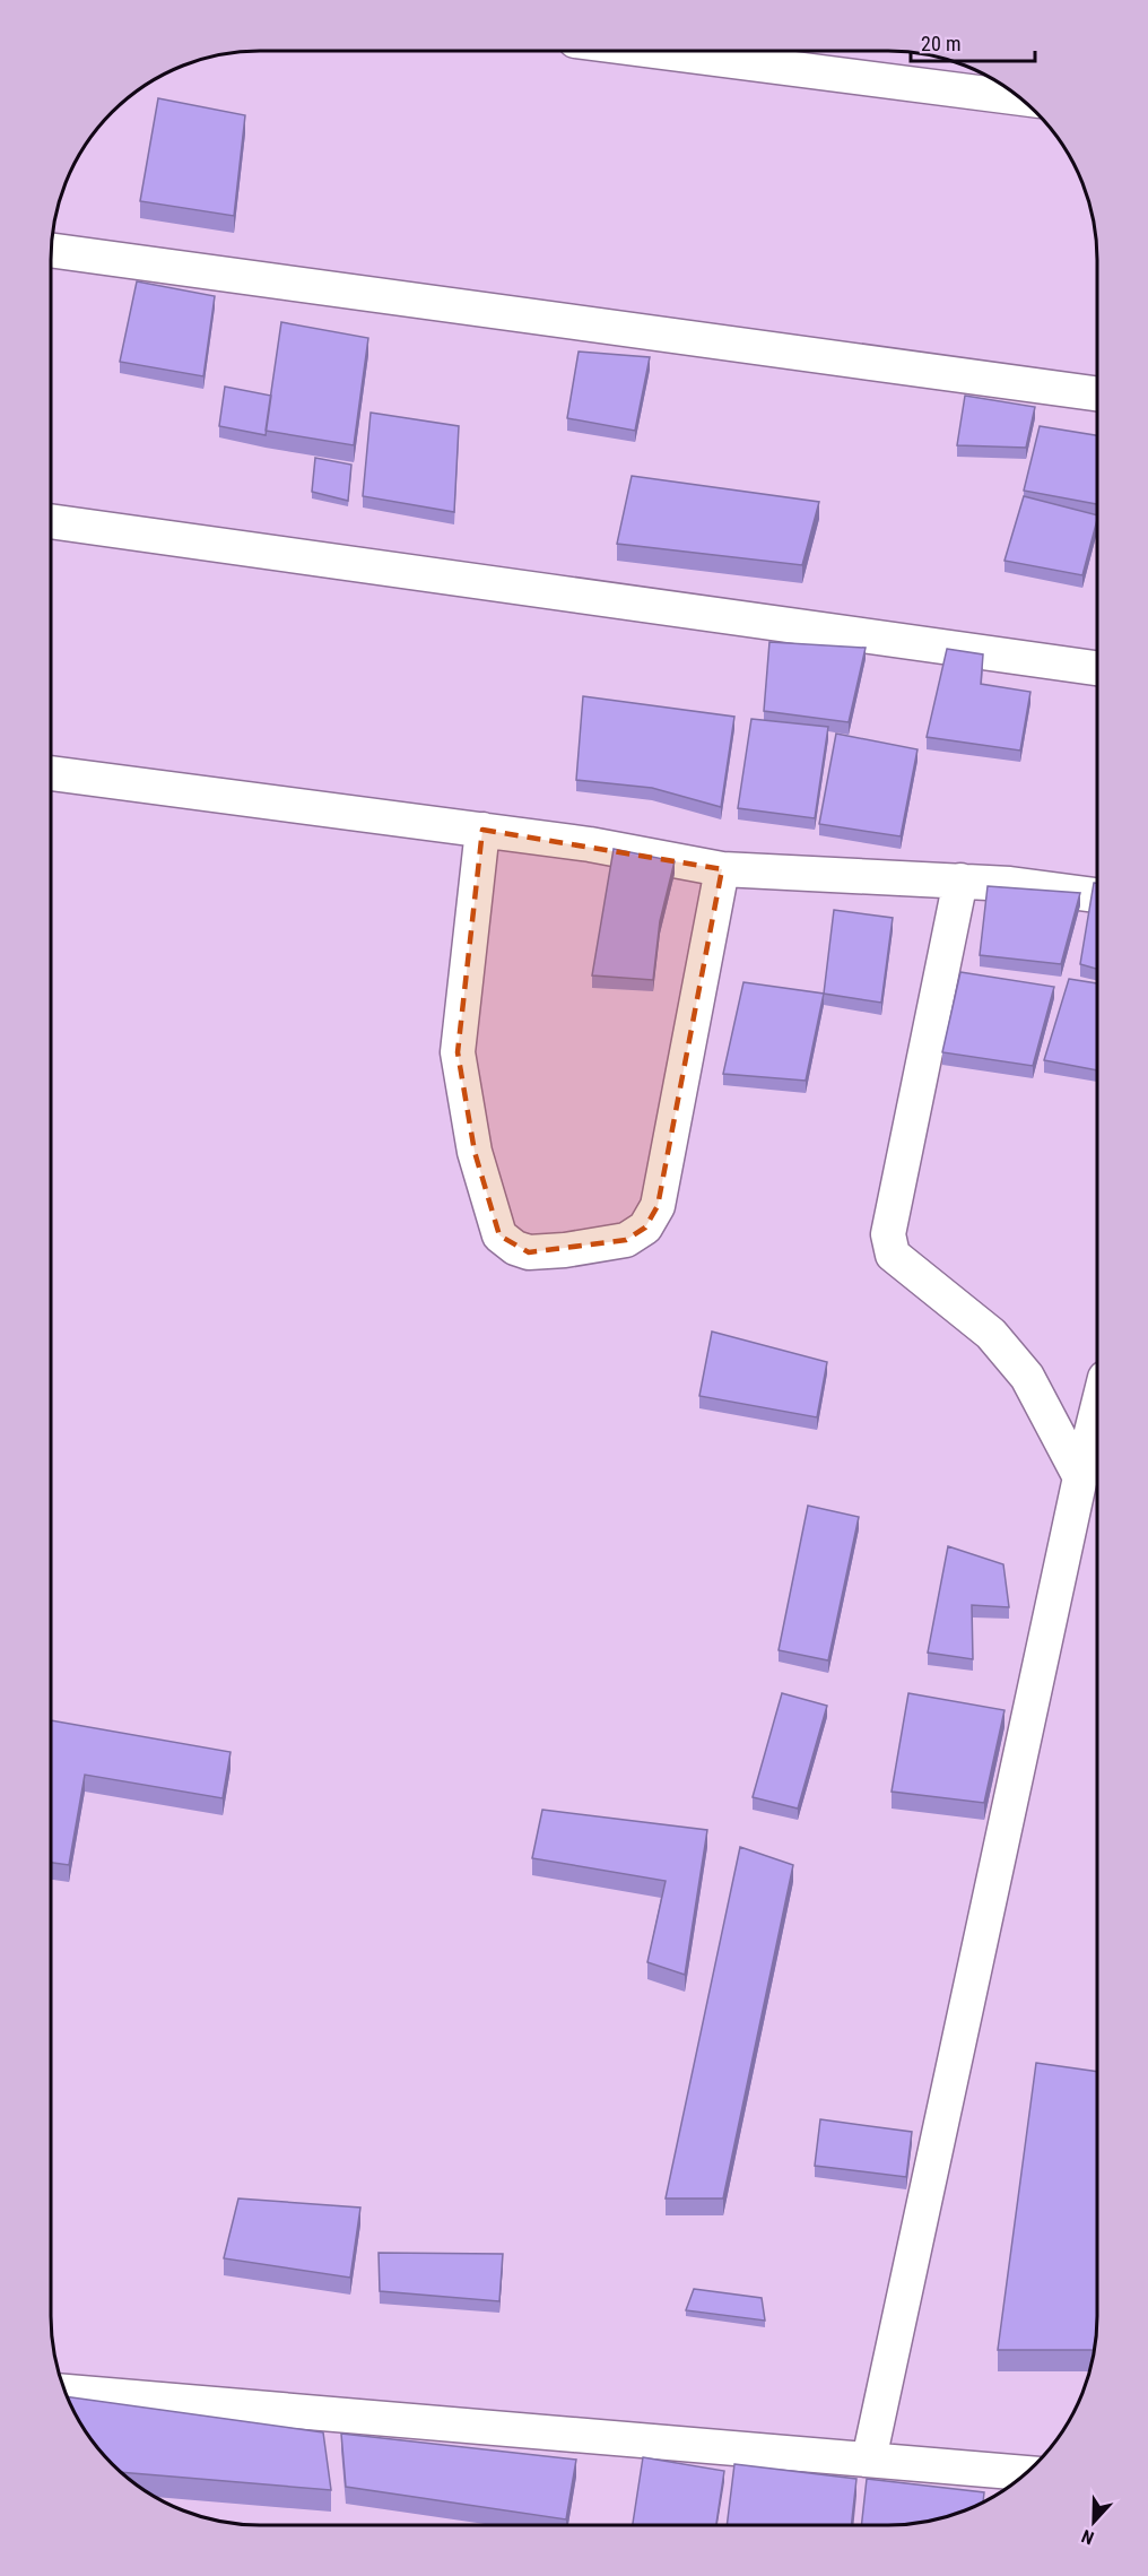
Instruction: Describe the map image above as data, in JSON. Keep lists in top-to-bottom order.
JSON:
{
  "scale_bar": "20 m",
  "north": "bottom"
}
